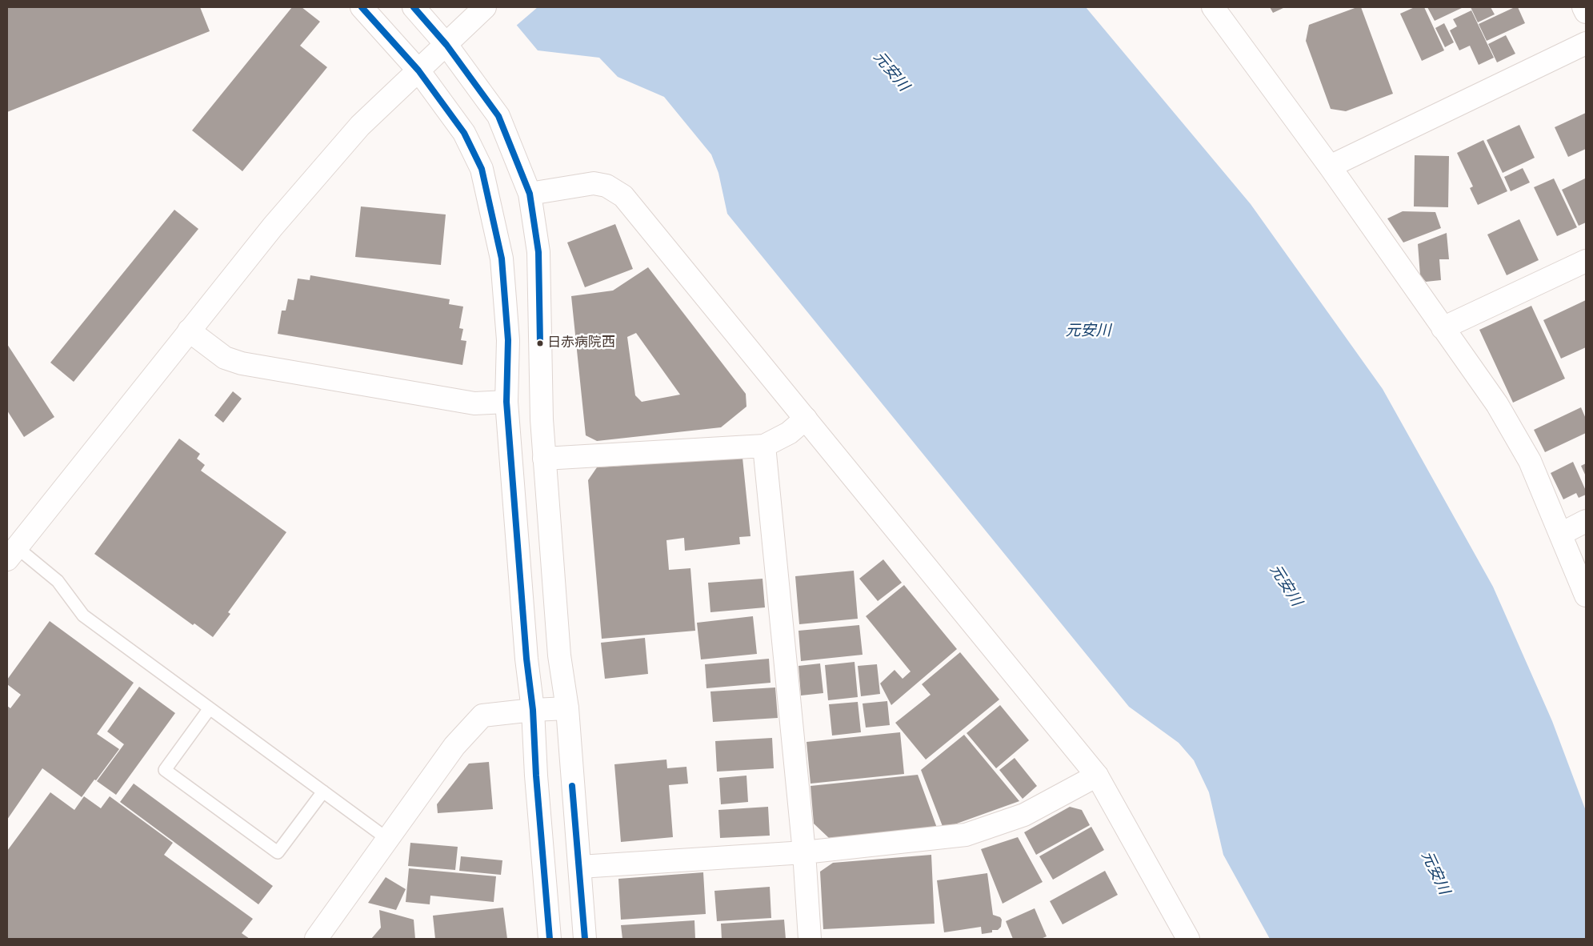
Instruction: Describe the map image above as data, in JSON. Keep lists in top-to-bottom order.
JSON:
{
  "water": ["元安川"],
  "places": ["日赤病院西"]
}
